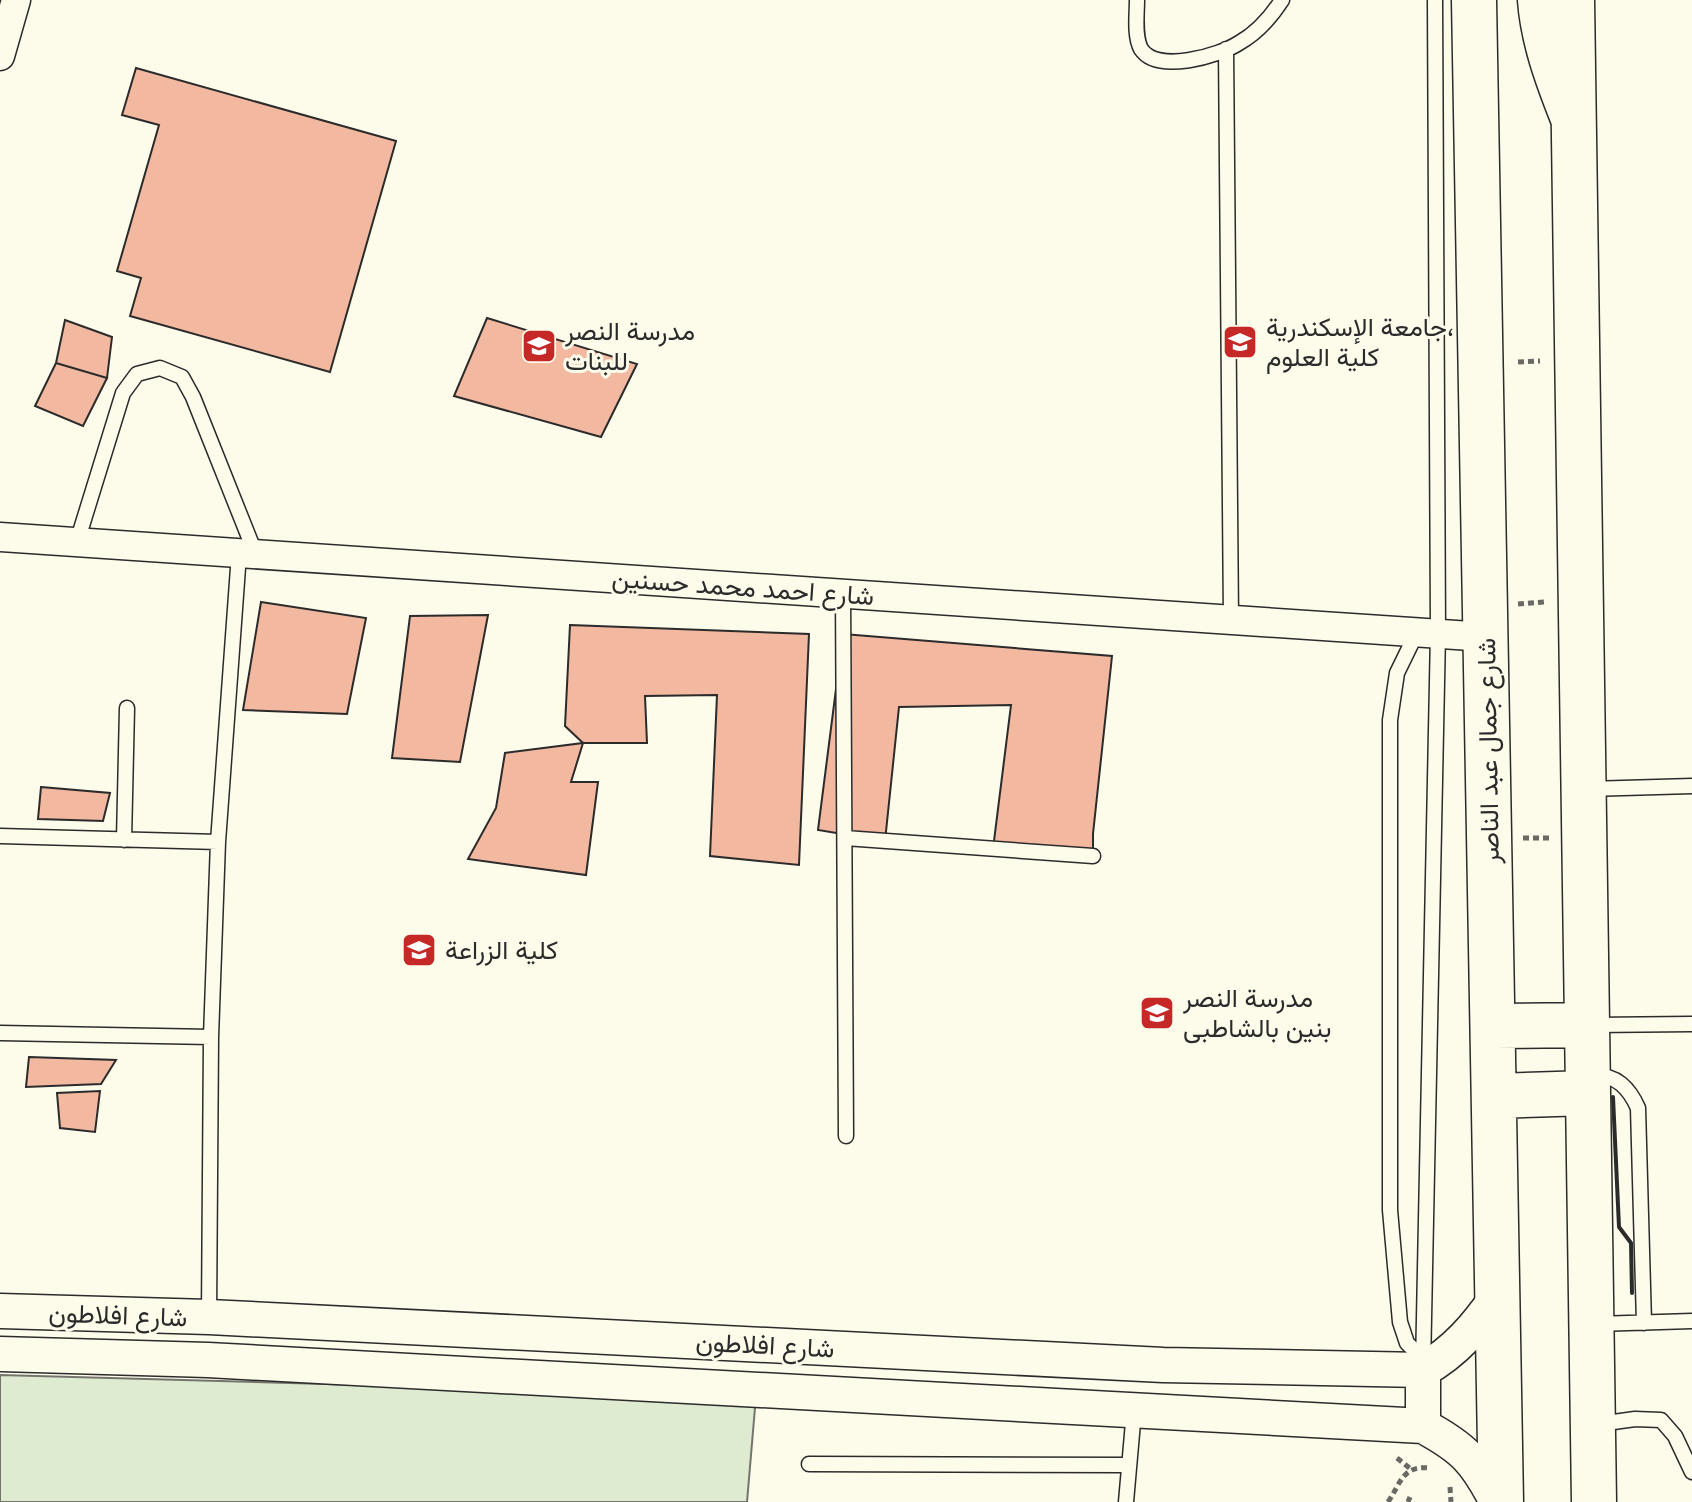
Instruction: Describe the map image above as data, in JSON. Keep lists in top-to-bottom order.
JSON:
{
  "streets": {
    "main road": ["شارع جمال عبد الناصر"],
    "street": ["شارع احمد محمد حسنين", "شارع افلاطون"]
  },
  "crossings": [
    ["شارع احمد محمد حسنين", "شارع جمال عبد الناصر"]
  ],
  "places": {
    "school or university": [
      "جامعة الإسكندرية، كلية العلوم",
      "مدرسة النصر للبنات",
      "كلية الزراعة",
      "مدرسة النصر بنين بالشاطبى"
    ]
  }
}
